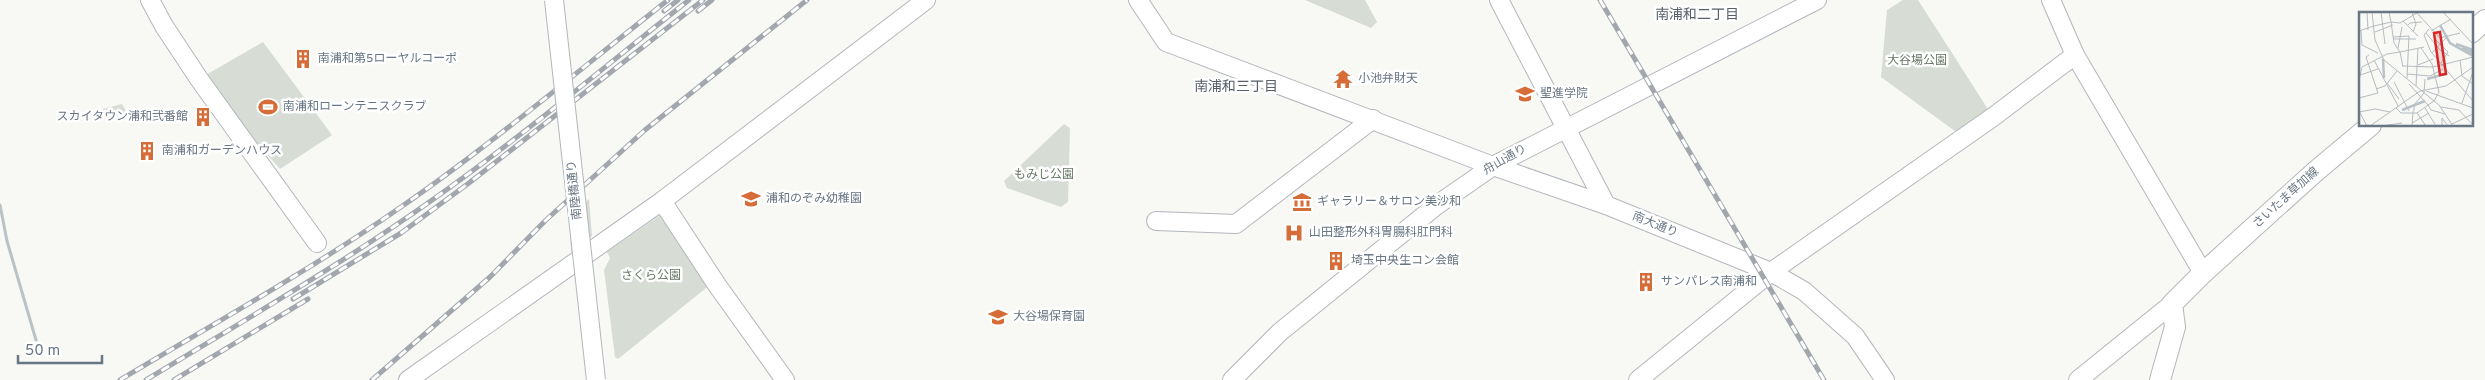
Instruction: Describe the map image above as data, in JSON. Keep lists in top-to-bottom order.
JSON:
{
  "streets": {
    "main road": ["さいたま草加線"],
    "street": ["舟山通り", "南陸橋通り", "南大通り"]
  },
  "crossings": [
    ["舟山通り", "南大通り"]
  ],
  "districts": ["南浦和二丁目", "南浦和三丁目"],
  "parks": ["大谷場公園", "もみじ公園", "さくら公園"],
  "places": {
    "building": [
      "南浦和第5ローヤルコーポ",
      "スカイタウン浦和弐番館",
      "南浦和ガーデンハウス",
      "埼玉中央生コン会館",
      "サンパレス南浦和"
    ],
    "temple": ["小池弁財天"],
    "school or university": ["聖進学院", "浦和のぞみ幼稚園", "大谷場保育園"],
    "sports": ["南浦和ローンテニスクラブ"],
    "museum": ["ギャラリー＆サロン美沙和"],
    "hospital": ["山田整形外科胃腸科肛門科"]
  },
  "scale_bar": "50 m"
}
